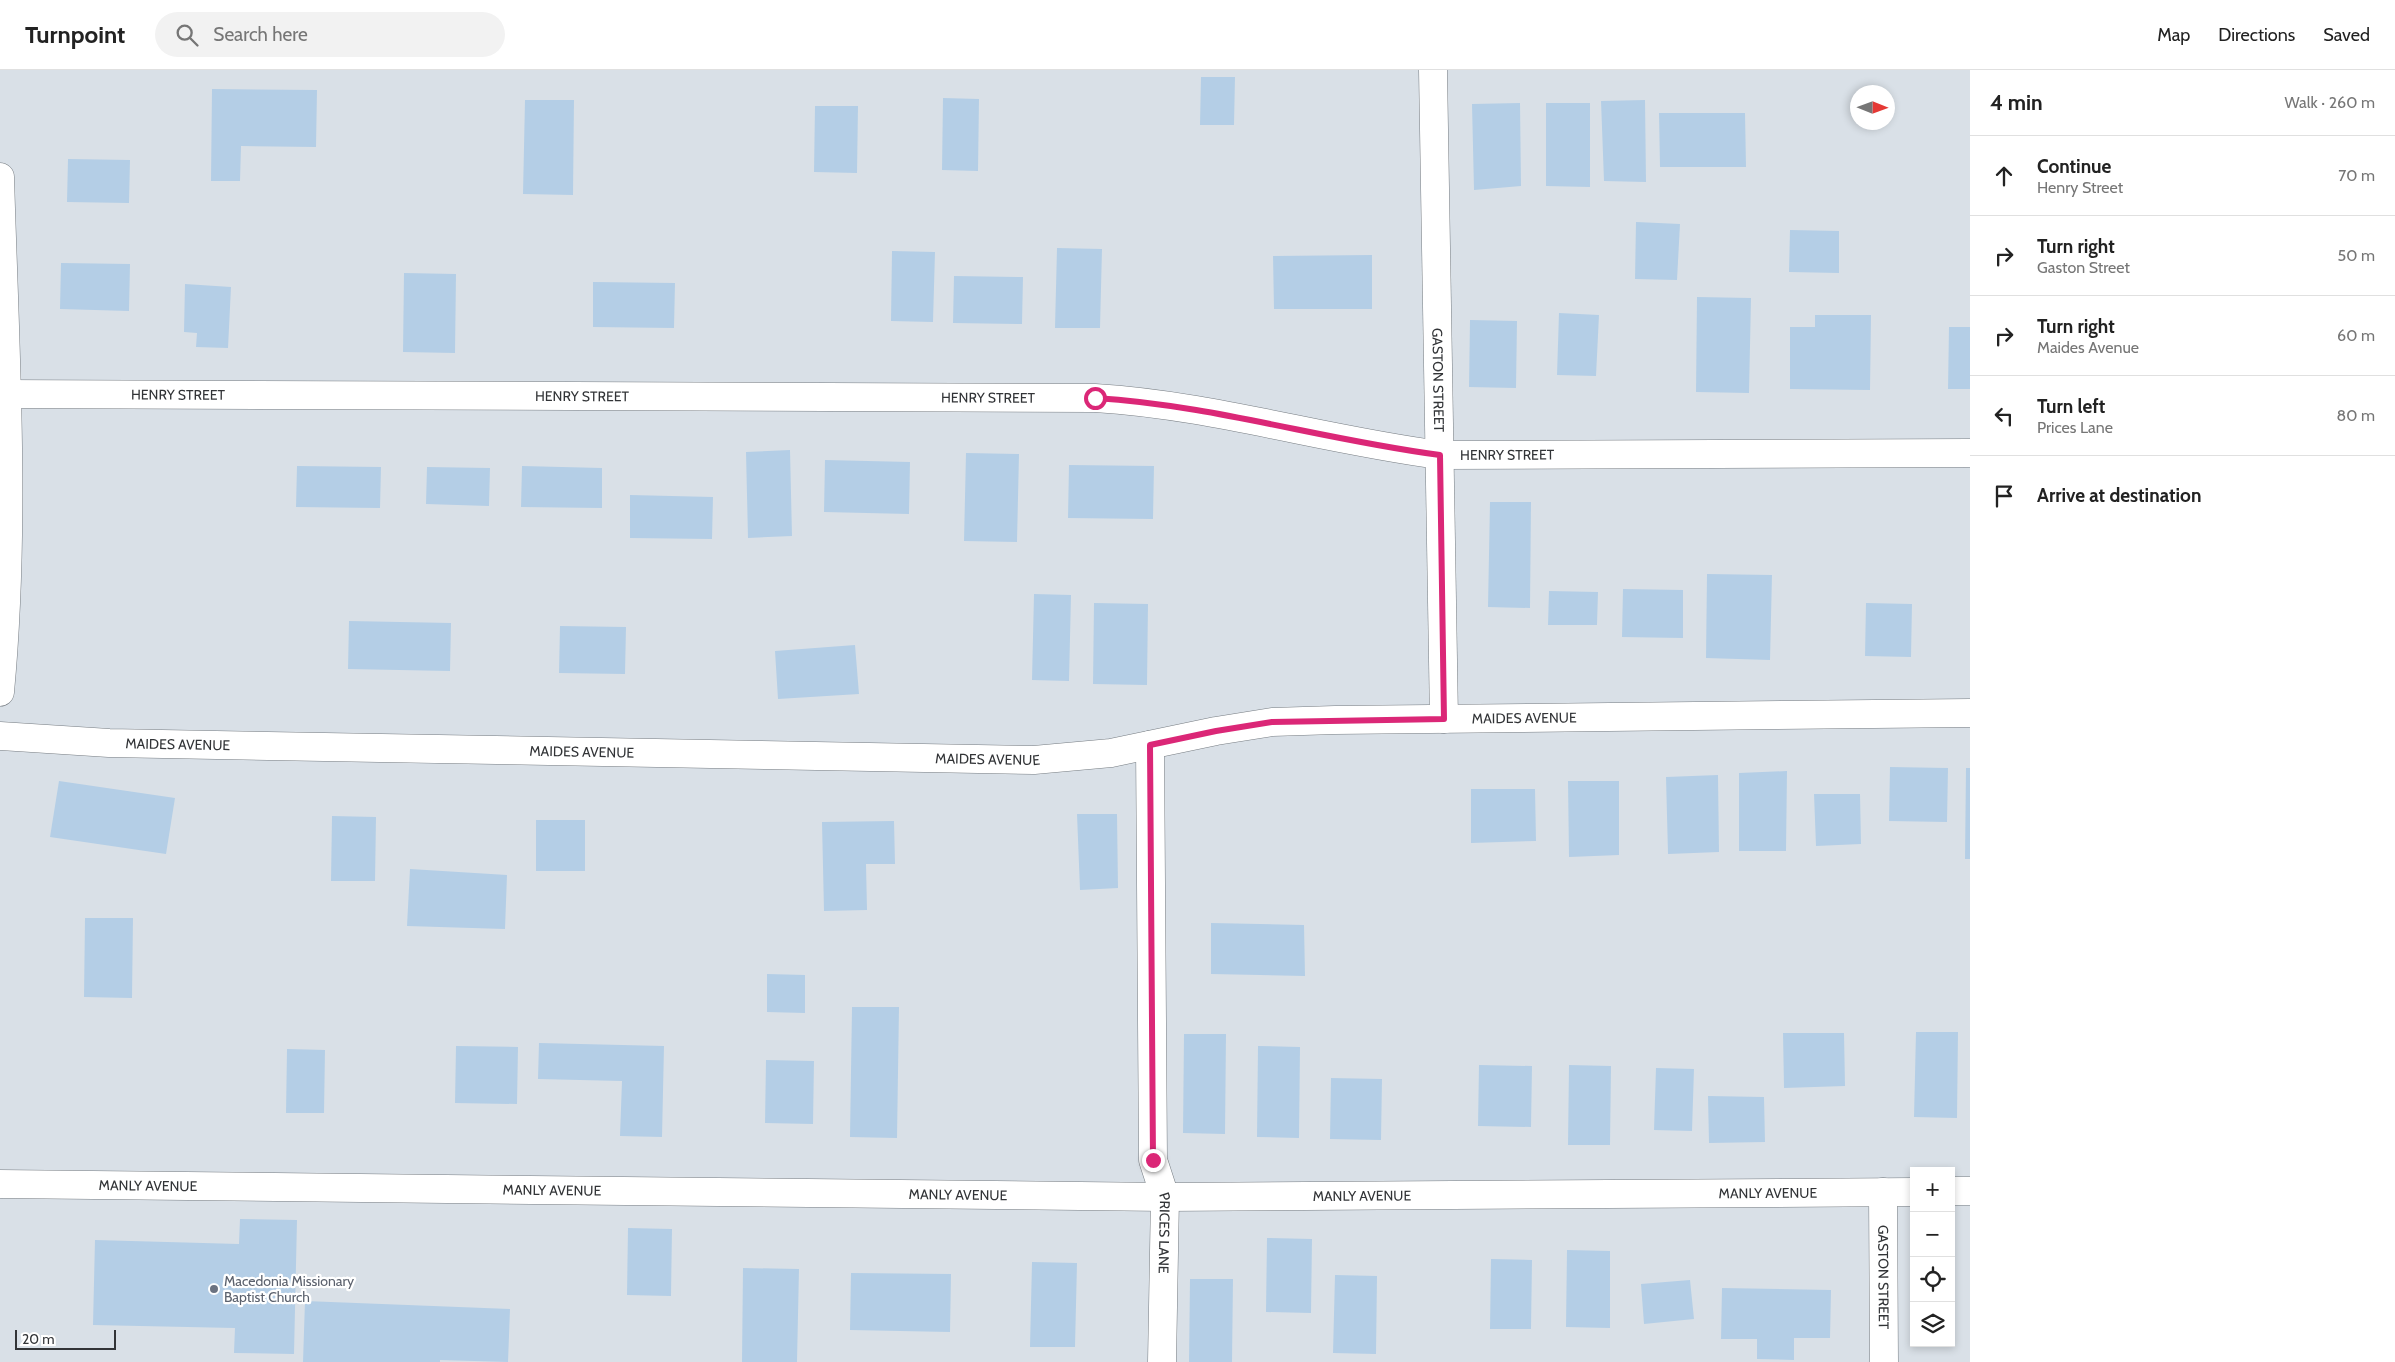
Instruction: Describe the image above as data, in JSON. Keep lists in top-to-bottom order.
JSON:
{
  "streets": {
    "street": [
      "GASTON STREET",
      "HENRY STREET",
      "MAIDES AVENUE",
      "MANLY AVENUE",
      "PRICES LANE"
    ]
  },
  "crossings": [
    ["GASTON STREET", "HENRY STREET"],
    ["GASTON STREET", "MAIDES AVENUE"],
    ["GASTON STREET", "MANLY AVENUE"],
    ["MAIDES AVENUE", "PRICES LANE"],
    ["MANLY AVENUE", "PRICES LANE"]
  ],
  "places": ["Macedonia Missionary Baptist Church"],
  "scale_bar": "20 m",
  "north": "right",
  "page": {
    "header": "Turnpoint",
    "search": "Search here",
    "nav": ["Map", "Directions", "Saved"],
    "heading": ["4 min", "Walk · 260 m"],
    "list": [
      ["Continue", "Henry Street", "70 m"],
      ["Turn right", "Gaston Street", "50 m"],
      ["Turn right", "Maides Avenue", "60 m"],
      ["Turn left", "Prices Lane", "80 m"],
      "Arrive at destination"
    ],
    "map_buttons": ["+", "−"],
    "scale": "20 m"
  }
}
